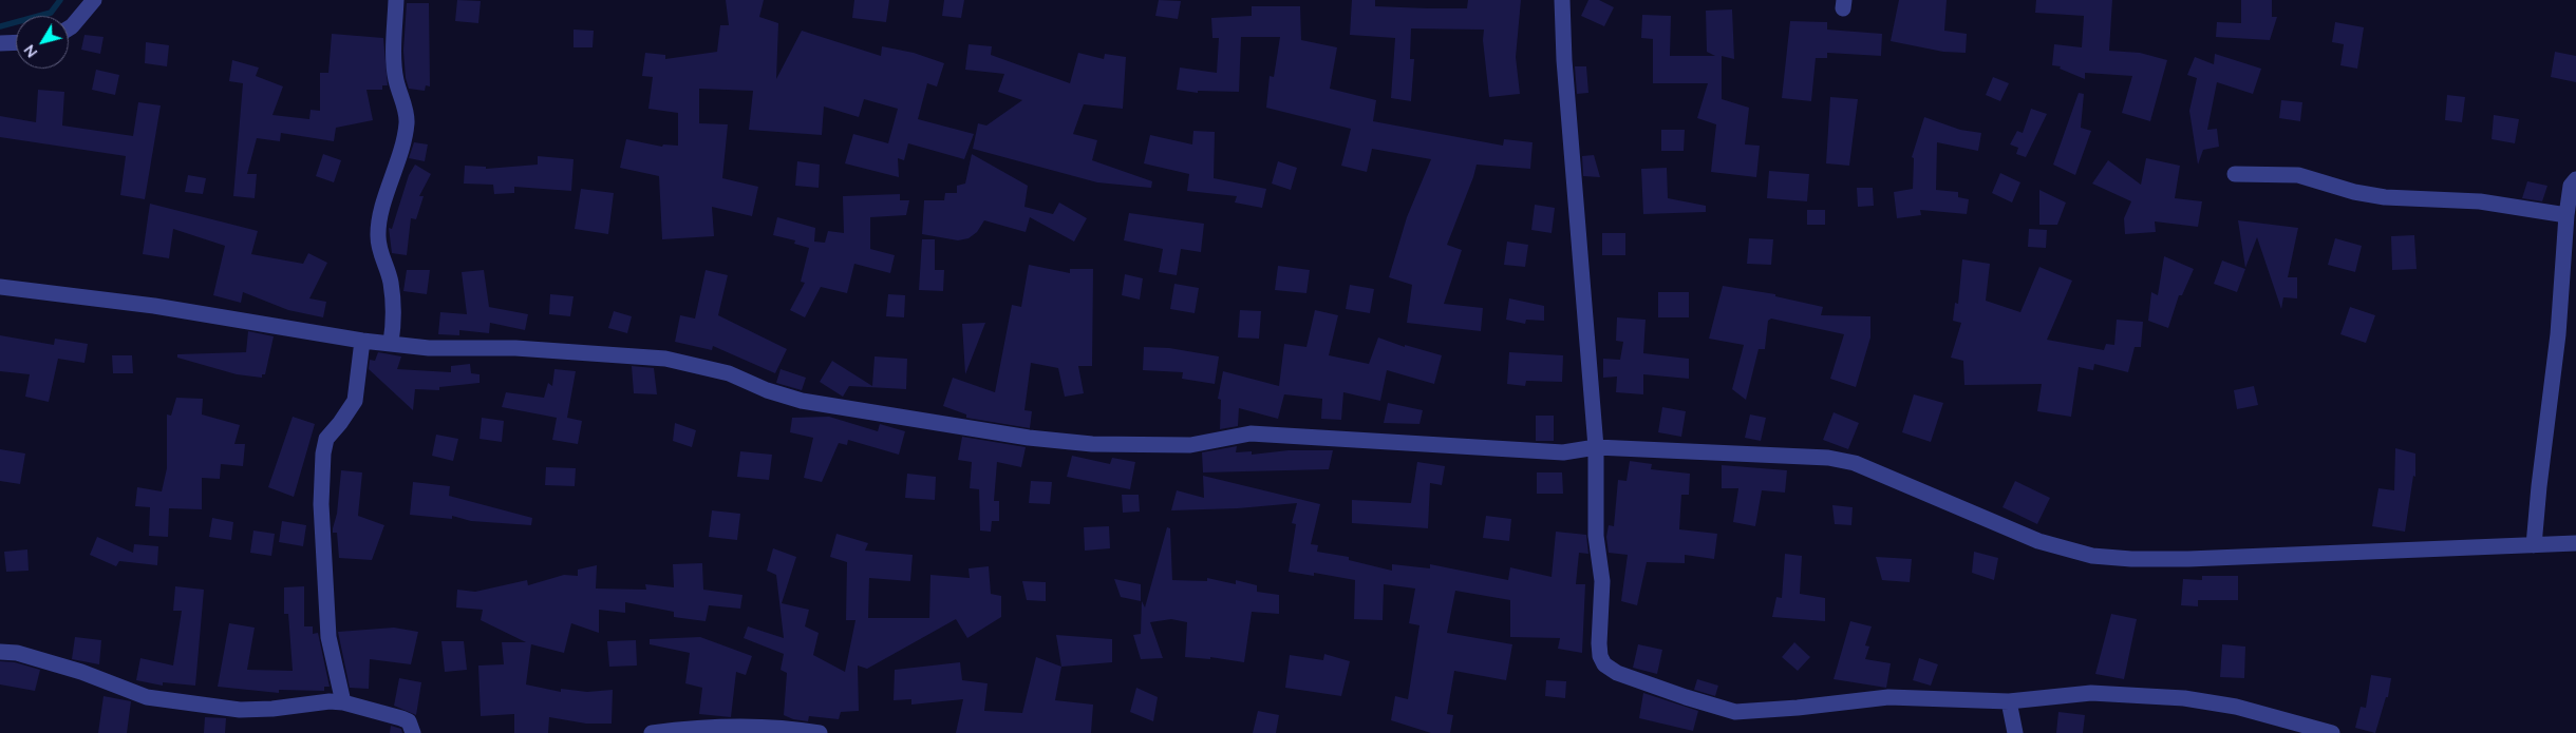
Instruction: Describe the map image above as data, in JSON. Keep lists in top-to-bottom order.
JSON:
{
  "north": "bottom left"
}
